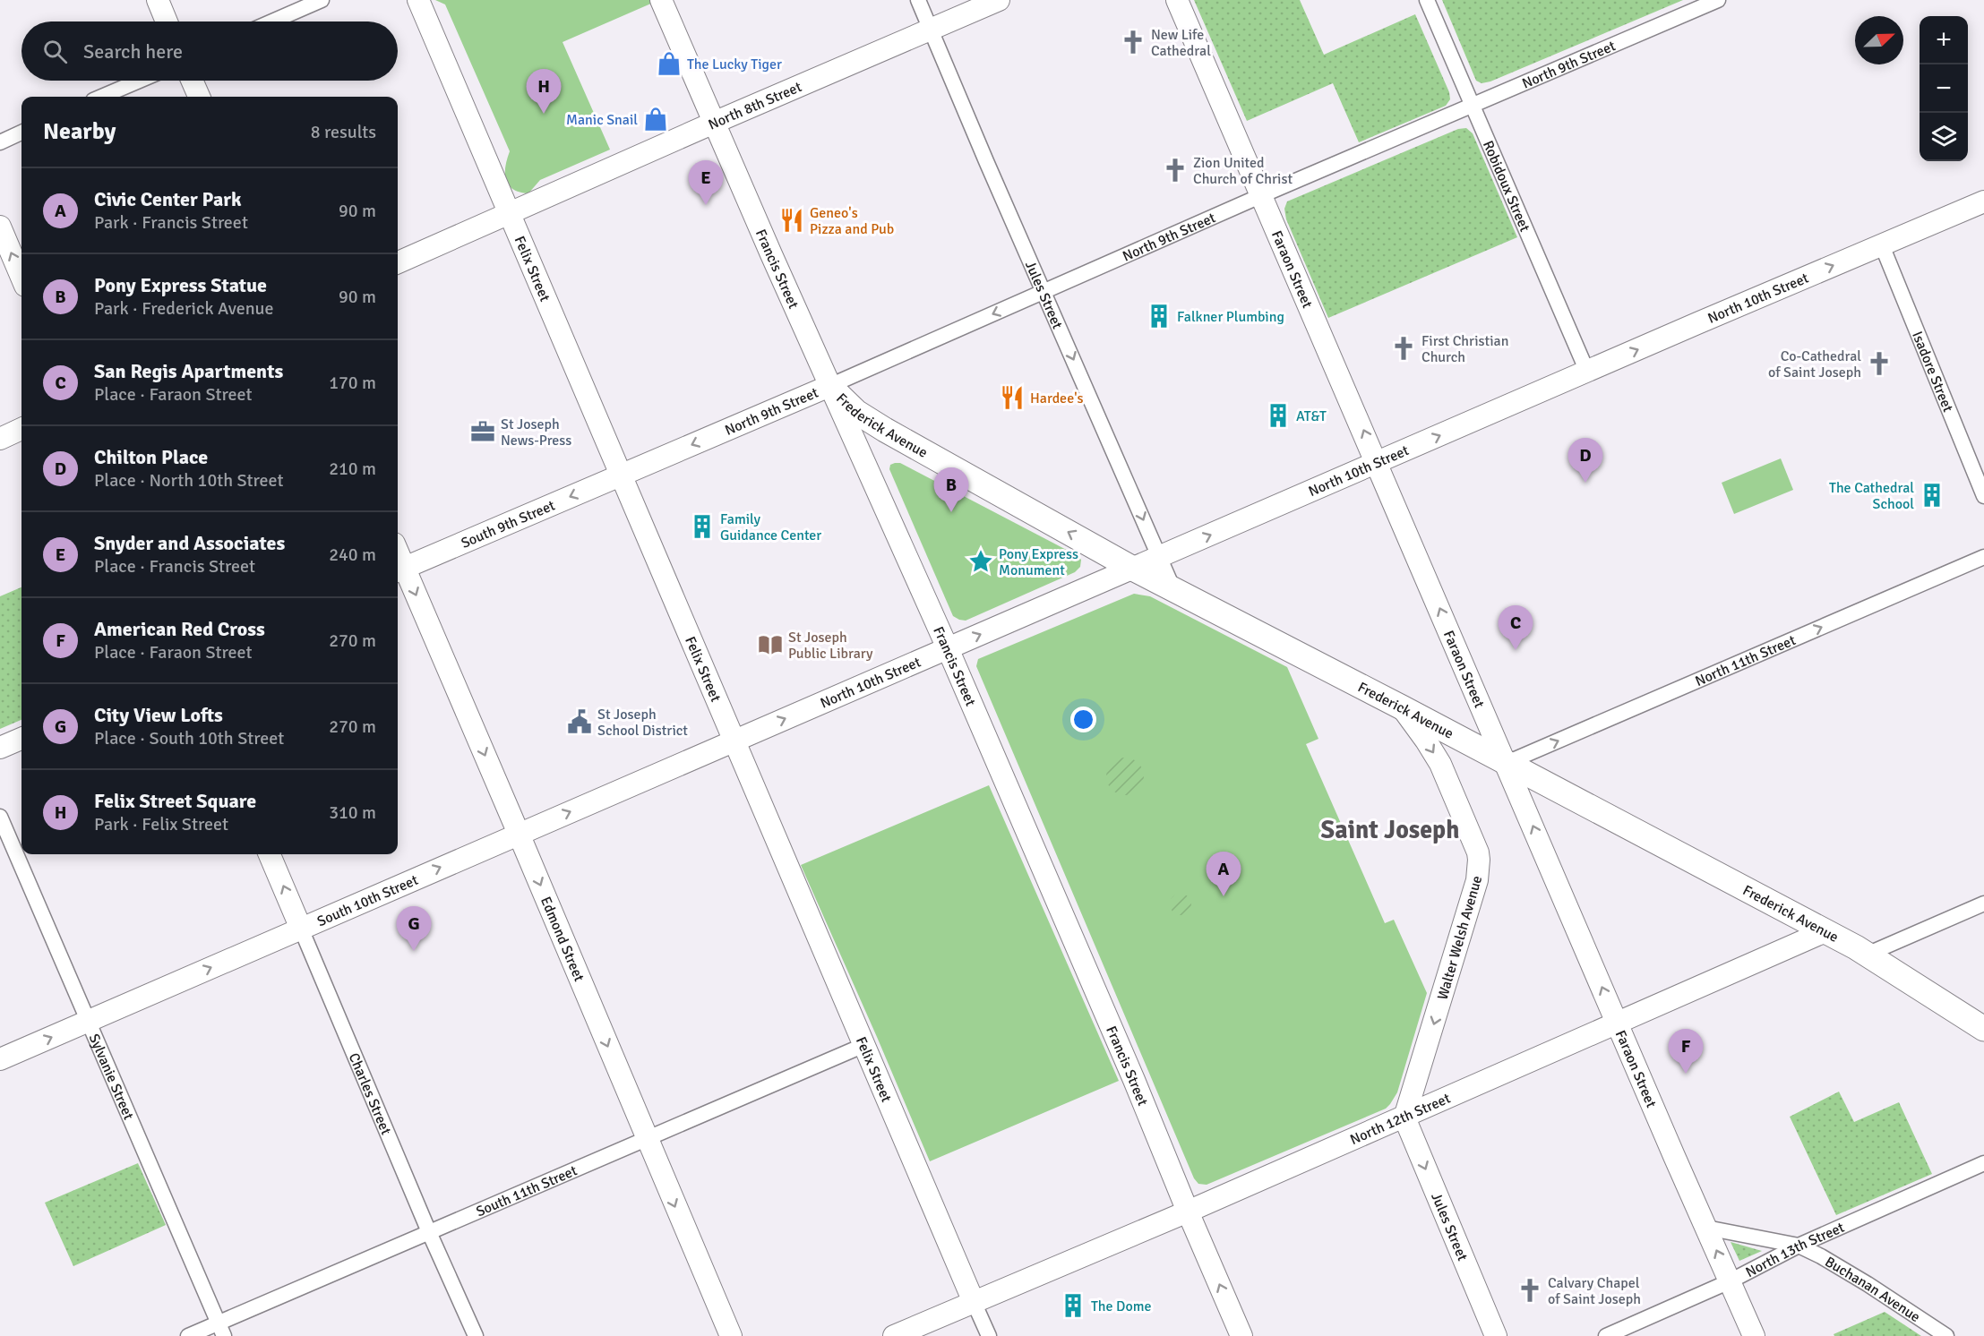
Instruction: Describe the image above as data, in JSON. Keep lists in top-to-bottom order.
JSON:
{
  "streets": {
    "main road": ["Frederick Avenue"],
    "street": [
      "North 9th Street",
      "North 8th Street",
      "Robidoux Street",
      "Felix Street",
      "Francis Street",
      "Faraon Street",
      "Jules Street",
      "North 10th Street",
      "Isadore Street",
      "South 9th Street",
      "North 11th Street",
      "South 10th Street",
      "Walter Welsh Avenue",
      "Edmond Street",
      "Sylvanie Street",
      "Charles Street",
      "North 12th Street",
      "South 11th Street",
      "North 13th Street",
      "Buchanan Avenue"
    ]
  },
  "crossings": [
    ["North 9th Street", "Robidoux Street"],
    ["North 9th Street", "Felix Street"],
    ["North 9th Street", "Francis Street"],
    ["North 9th Street", "Faraon Street"],
    ["North 9th Street", "Jules Street"],
    ["North 9th Street", "Frederick Avenue"],
    ["North 9th Street", "South 9th Street"],
    ["North 8th Street", "Felix Street"],
    ["North 8th Street", "Francis Street"],
    ["North 8th Street", "Jules Street"],
    ["Robidoux Street", "North 10th Street"],
    ["Felix Street", "North 10th Street"],
    ["Felix Street", "South 9th Street"],
    ["Felix Street", "South 10th Street"],
    ["Felix Street", "North 12th Street"],
    ["Felix Street", "South 11th Street"],
    ["Francis Street", "North 10th Street"],
    ["Francis Street", "Frederick Avenue"],
    ["Francis Street", "North 12th Street"],
    ["Faraon Street", "North 10th Street"],
    ["Faraon Street", "Frederick Avenue"],
    ["Faraon Street", "North 11th Street"],
    ["Faraon Street", "North 12th Street"],
    ["Faraon Street", "North 13th Street"],
    ["Faraon Street", "Buchanan Avenue"],
    ["Jules Street", "North 10th Street"],
    ["Jules Street", "Frederick Avenue"],
    ["Jules Street", "Walter Welsh Avenue"],
    ["Jules Street", "North 12th Street"],
    ["North 10th Street", "Isadore Street"],
    ["North 10th Street", "Frederick Avenue"],
    ["North 10th Street", "South 10th Street"],
    ["Frederick Avenue", "North 11th Street"],
    ["Frederick Avenue", "Walter Welsh Avenue"],
    ["Frederick Avenue", "North 12th Street"],
    ["South 9th Street", "Edmond Street"],
    ["South 10th Street", "Edmond Street"],
    ["South 10th Street", "Sylvanie Street"],
    ["South 10th Street", "Charles Street"],
    ["Walter Welsh Avenue", "North 12th Street"],
    ["Edmond Street", "South 11th Street"],
    ["Sylvanie Street", "South 11th Street"],
    ["Charles Street", "South 11th Street"],
    ["North 13th Street", "Buchanan Avenue"]
  ],
  "one_way": [
    "North 9th Street",
    "Faraon Street",
    "Jules Street",
    "North 10th Street",
    "South 9th Street",
    "North 11th Street",
    "South 10th Street",
    "Walter Welsh Avenue",
    "Edmond Street"
  ],
  "districts": ["Saint Joseph"],
  "places": {
    "church": [
      "New Life Cathedral",
      "Zion United Church of Christ",
      "First Christian Church",
      "Co-Cathedral of Saint Joseph",
      "Calvary Chapel of Saint Joseph"
    ],
    "shop": ["The Lucky Tiger", "Manic Snail"],
    "restaurant": ["Geneo's Pizza and Pub", "Hardee's"],
    "building": [
      "Falkner Plumbing",
      "AT&T",
      "The Cathedral School",
      "Family Guidance Center",
      "The Dome"
    ],
    "office": ["St Joseph News-Press"],
    "place": ["Pony Express Monument"],
    "library": ["St Joseph Public Library"],
    "public building": ["St Joseph School District"]
  },
  "north": "top right",
  "page": {
    "map_buttons": ["+", "−"],
    "search": "Search here",
    "pins": [
      "H",
      "E",
      "D",
      "B",
      "C",
      "A",
      "G",
      "F"
    ],
    "heading": ["Nearby", "8 results"],
    "list": [
      {
        "mark": "A",
        "name": "Civic Center Park",
        "note": "Park · Francis Street",
        "value": "90 m"
      },
      {
        "mark": "B",
        "name": "Pony Express Statue",
        "note": "Park · Frederick Avenue",
        "value": "90 m"
      },
      {
        "mark": "C",
        "name": "San Regis Apartments",
        "note": "Place · Faraon Street",
        "value": "170 m"
      },
      {
        "mark": "D",
        "name": "Chilton Place",
        "note": "Place · North 10th Street",
        "value": "210 m"
      },
      {
        "mark": "E",
        "name": "Snyder and Associates",
        "note": "Place · Francis Street",
        "value": "240 m"
      },
      {
        "mark": "F",
        "name": "American Red Cross",
        "note": "Place · Faraon Street",
        "value": "270 m"
      },
      {
        "mark": "G",
        "name": "City View Lofts",
        "note": "Place · South 10th Street",
        "value": "270 m"
      },
      {
        "mark": "H",
        "name": "Felix Street Square",
        "note": "Park · Felix Street",
        "value": "310 m"
      }
    ]
  }
}
